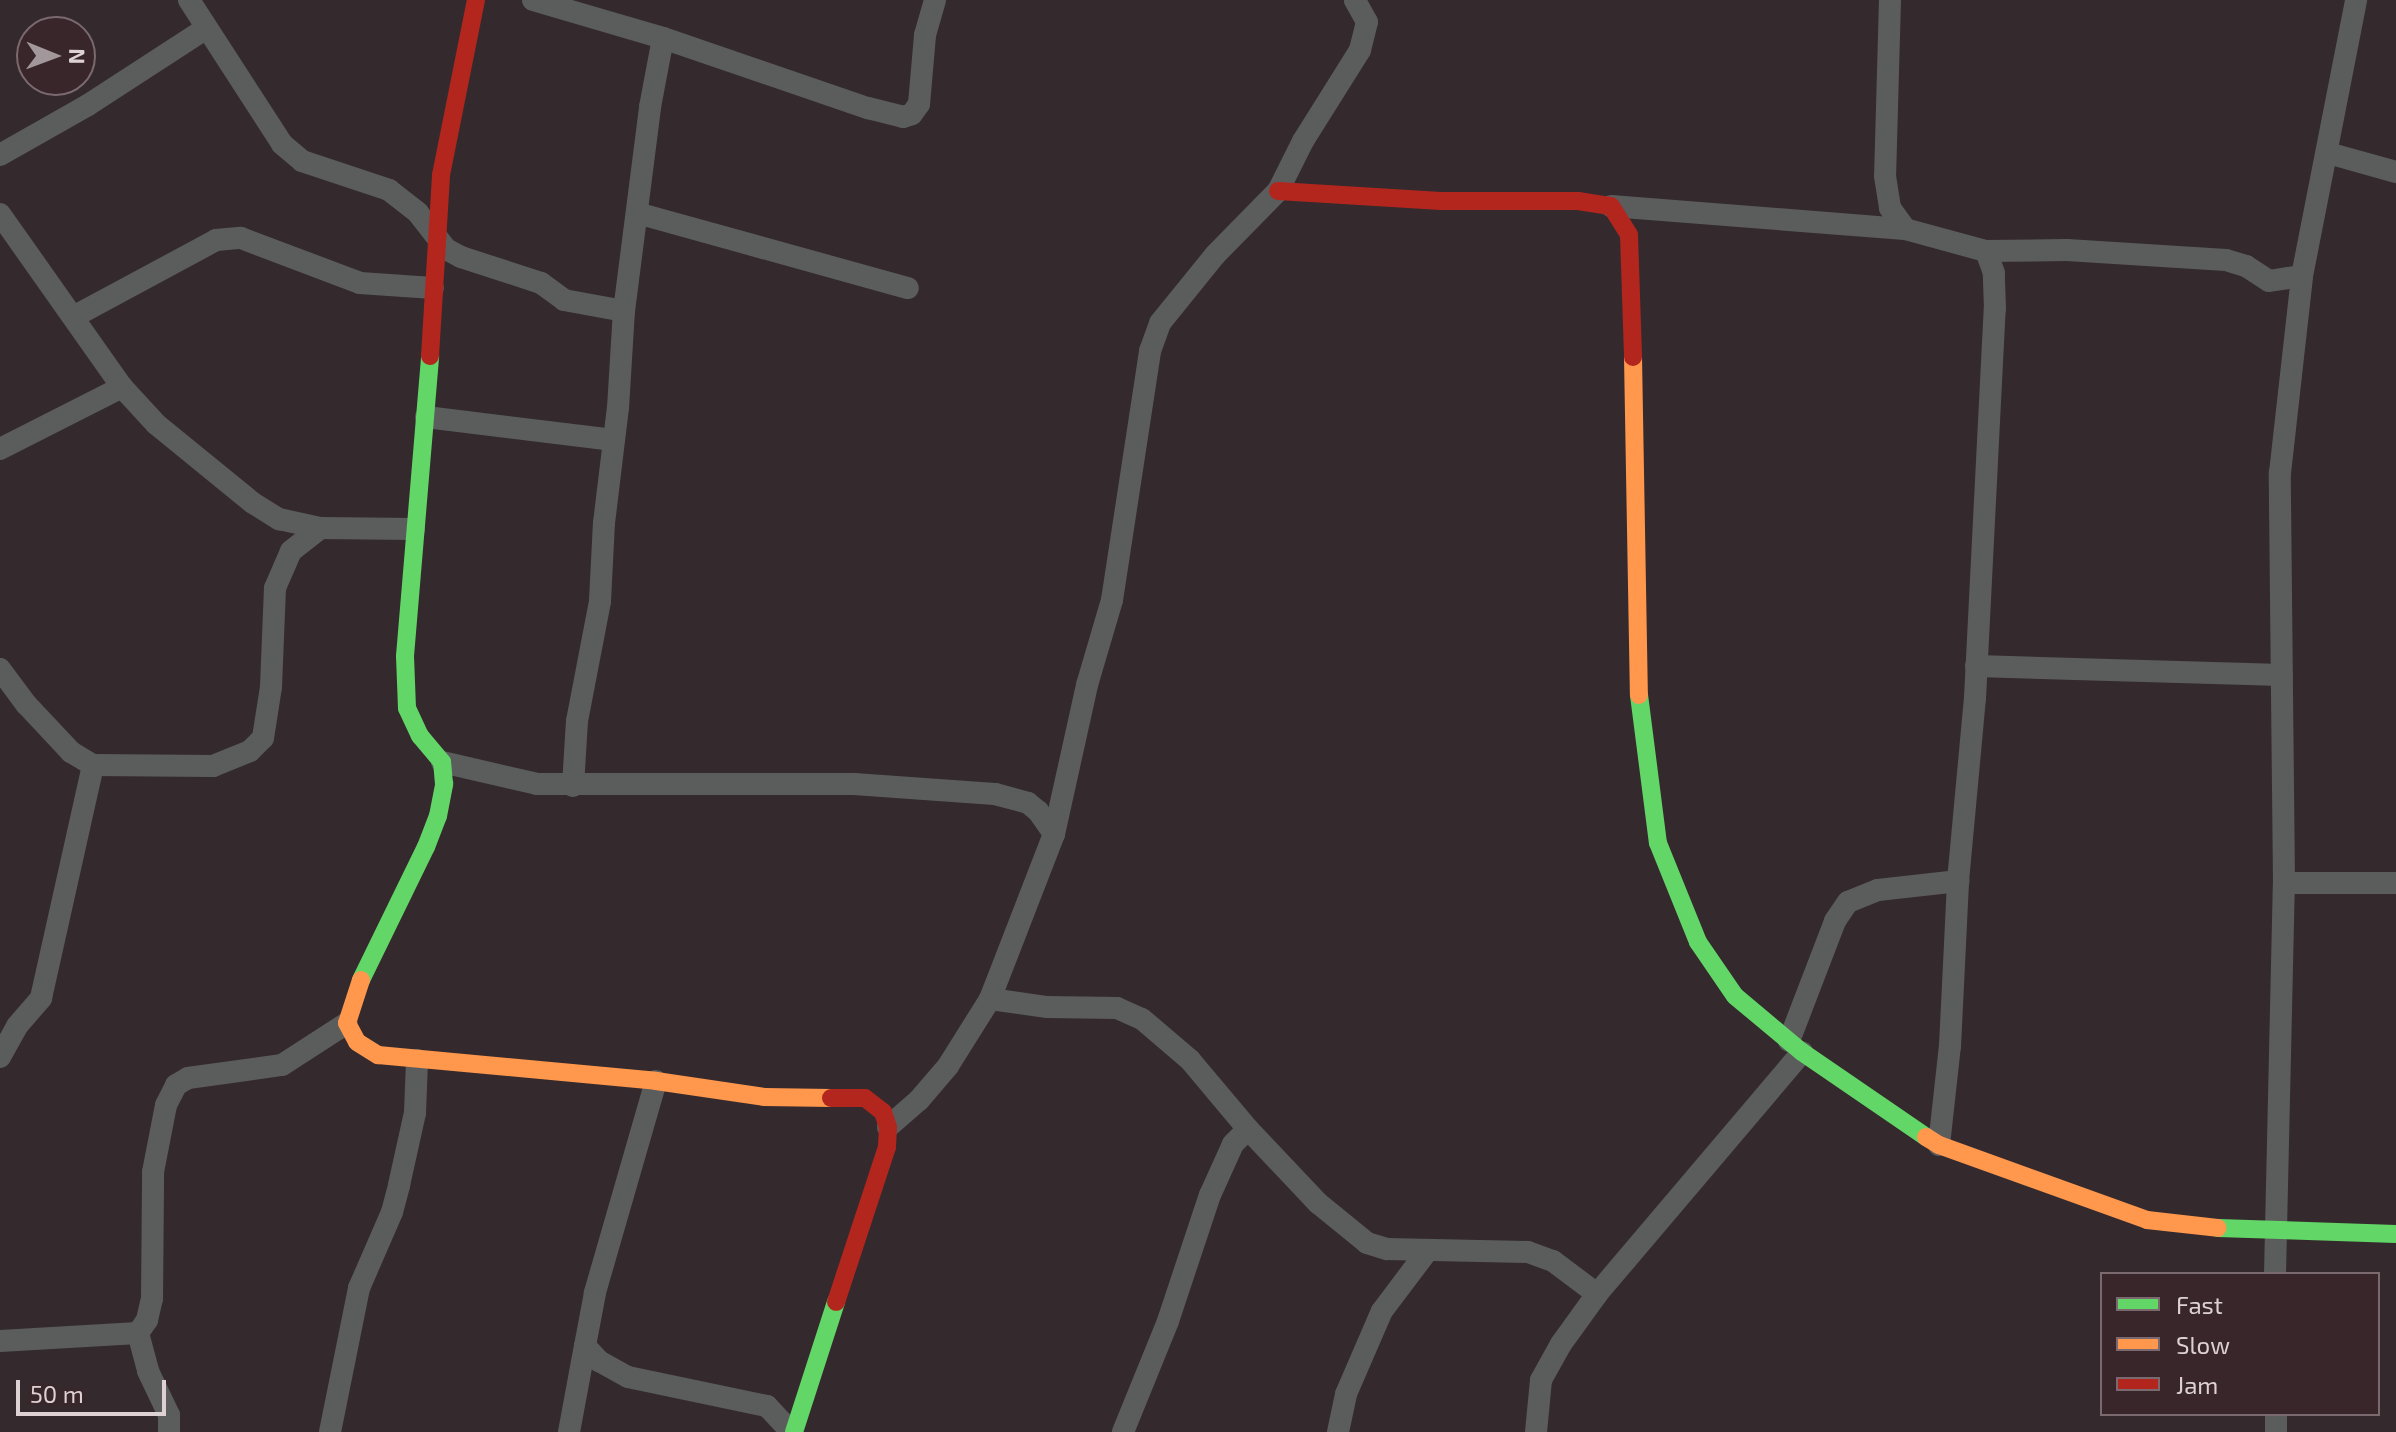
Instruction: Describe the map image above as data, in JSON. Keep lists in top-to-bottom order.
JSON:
{
  "legend": ["Fast", "Slow", "Jam"],
  "scale_bar": "50 m",
  "north": "right"
}
